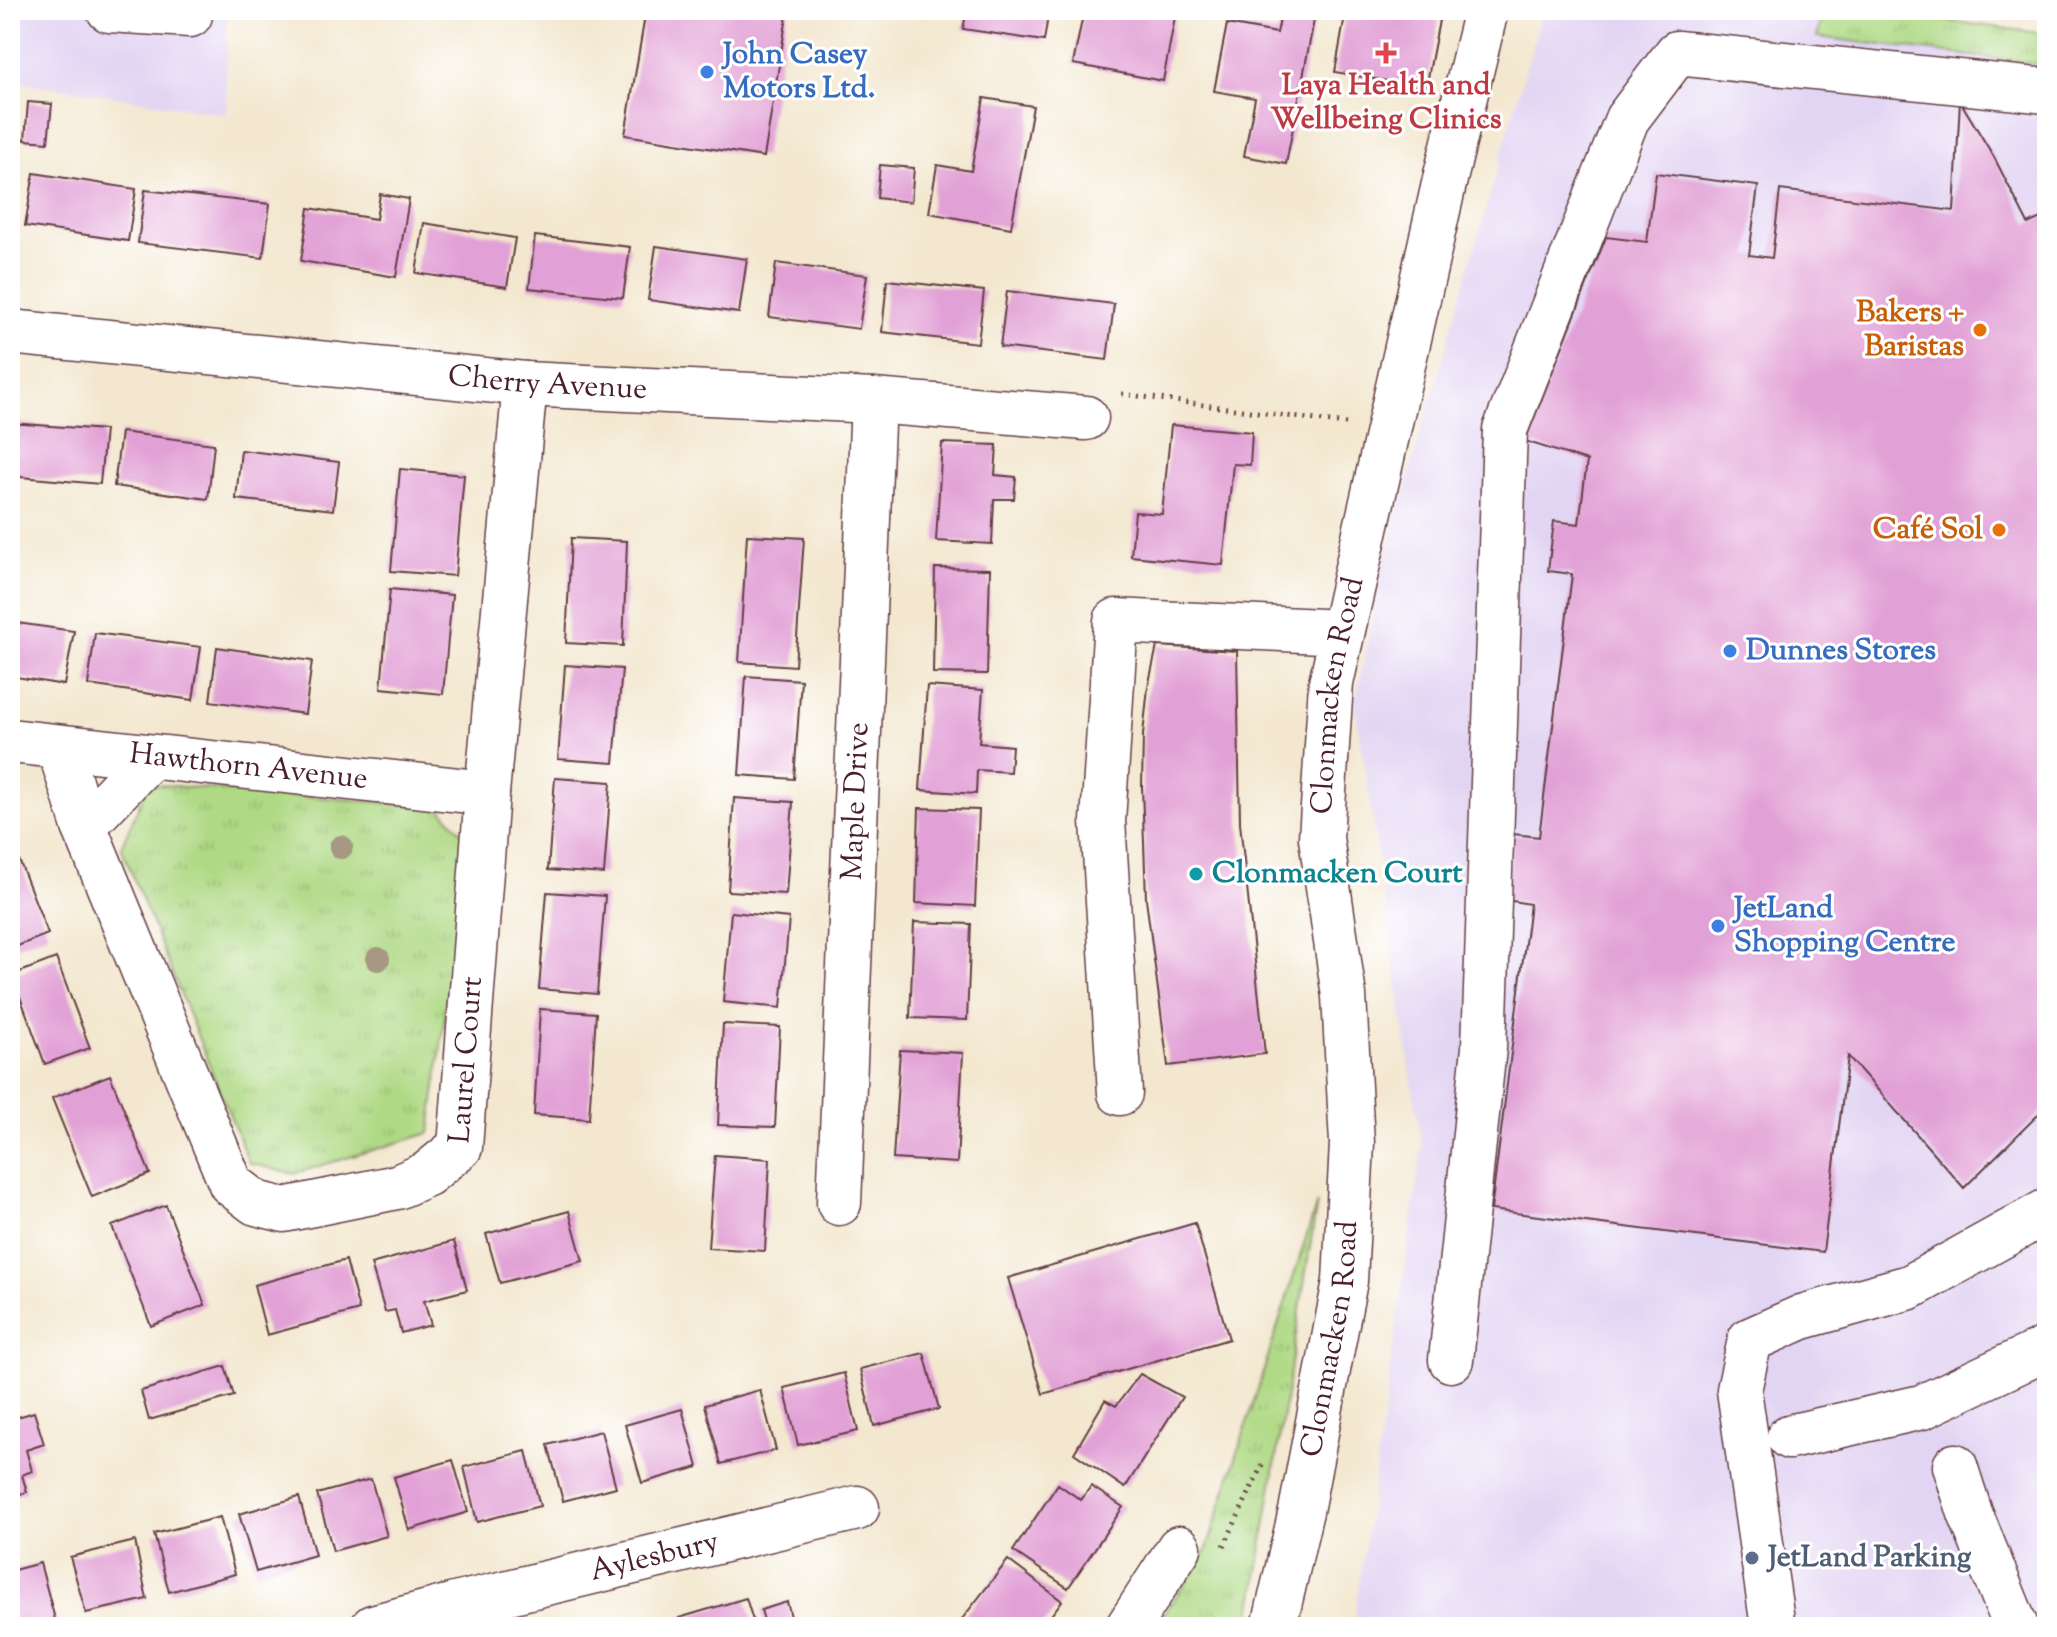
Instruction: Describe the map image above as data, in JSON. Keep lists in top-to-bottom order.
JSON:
{
  "streets": {
    "street": [
      "Cherry Avenue",
      "Clonmacken Road",
      "Hawthorn Avenue",
      "Maple Drive",
      "Laurel Court",
      "Aylesbury"
    ]
  },
  "crossings": [
    ["Cherry Avenue", "Maple Drive"],
    ["Cherry Avenue", "Laurel Court"],
    ["Hawthorn Avenue", "Laurel Court"]
  ],
  "places": {
    "health": ["Laya Health and Wellbeing Clinics"],
    "other": [
      "John Casey Motors Ltd.",
      "Bakers + Baristas",
      "Café Sol",
      "Dunnes Stores",
      "Clonmacken Court",
      "JetLand Shopping Centre",
      "JetLand Parking"
    ]
  }
}
